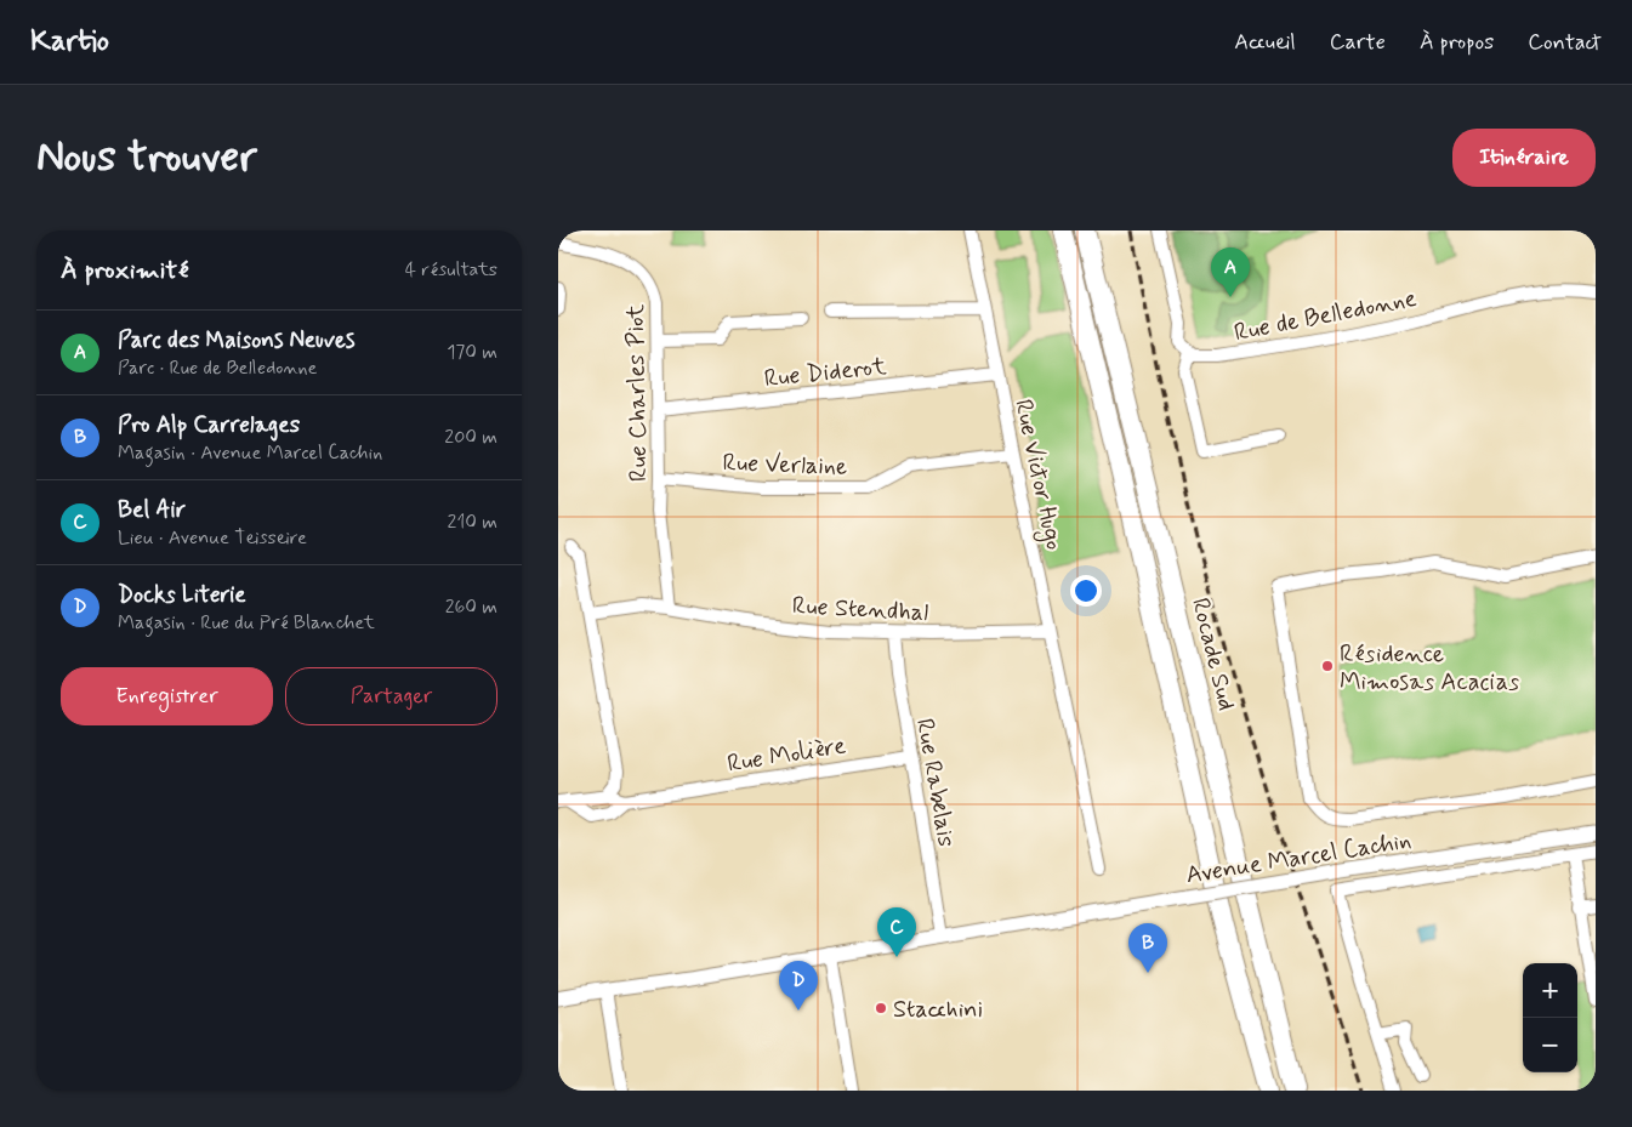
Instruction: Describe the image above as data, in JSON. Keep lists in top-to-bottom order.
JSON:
{
  "streets": {
    "highway": ["Rocade Sud"],
    "street": [
      "Rue de Belledonne",
      "Rue Diderot",
      "Rue Charles Piot",
      "Rue Verlaine",
      "Rue Victor Hugo",
      "Rue Stendhal",
      "Rue Molière",
      "Rue Rabelais",
      "Avenue Marcel Cachin"
    ]
  },
  "crossings": [
    ["Rue Diderot", "Rue Charles Piot"],
    ["Rue Diderot", "Rue Victor Hugo"],
    ["Rue Charles Piot", "Rue Verlaine"],
    ["Rue Charles Piot", "Rue Stendhal"],
    ["Rue Verlaine", "Rue Victor Hugo"],
    ["Rue Victor Hugo", "Rue Stendhal"],
    ["Rue Stendhal", "Rue Rabelais"],
    ["Rue Molière", "Rue Rabelais"],
    ["Rue Rabelais", "Avenue Marcel Cachin"]
  ],
  "places": ["Résidence Mimosas Acacias", "Stacchini"],
  "page": {
    "header": "Kartio",
    "nav": [
      "Accueil",
      "Carte",
      "À propos",
      "Contact"
    ],
    "buttons": [
      "Itinéraire",
      ["Enregistrer", "Partager"]
    ],
    "title": "Nous trouver",
    "heading": ["À proximité", "4 résultats"],
    "pins": [
      "A",
      "C",
      "B",
      "D"
    ],
    "list": [
      {
        "mark": "A",
        "name": "Parc des Maisons Neuves",
        "note": "Parc · Rue de Belledonne",
        "value": "170 m"
      },
      {
        "mark": "B",
        "name": "Pro Alp Carrelages",
        "note": "Magasin · Avenue Marcel Cachin",
        "value": "200 m"
      },
      {
        "mark": "C",
        "name": "Bel Air",
        "note": "Lieu · Avenue Teisseire",
        "value": "210 m"
      },
      {
        "mark": "D",
        "name": "Docks Literie",
        "note": "Magasin · Rue du Pré Blanchet",
        "value": "260 m"
      }
    ],
    "map_buttons": ["+", "−"]
  }
}
